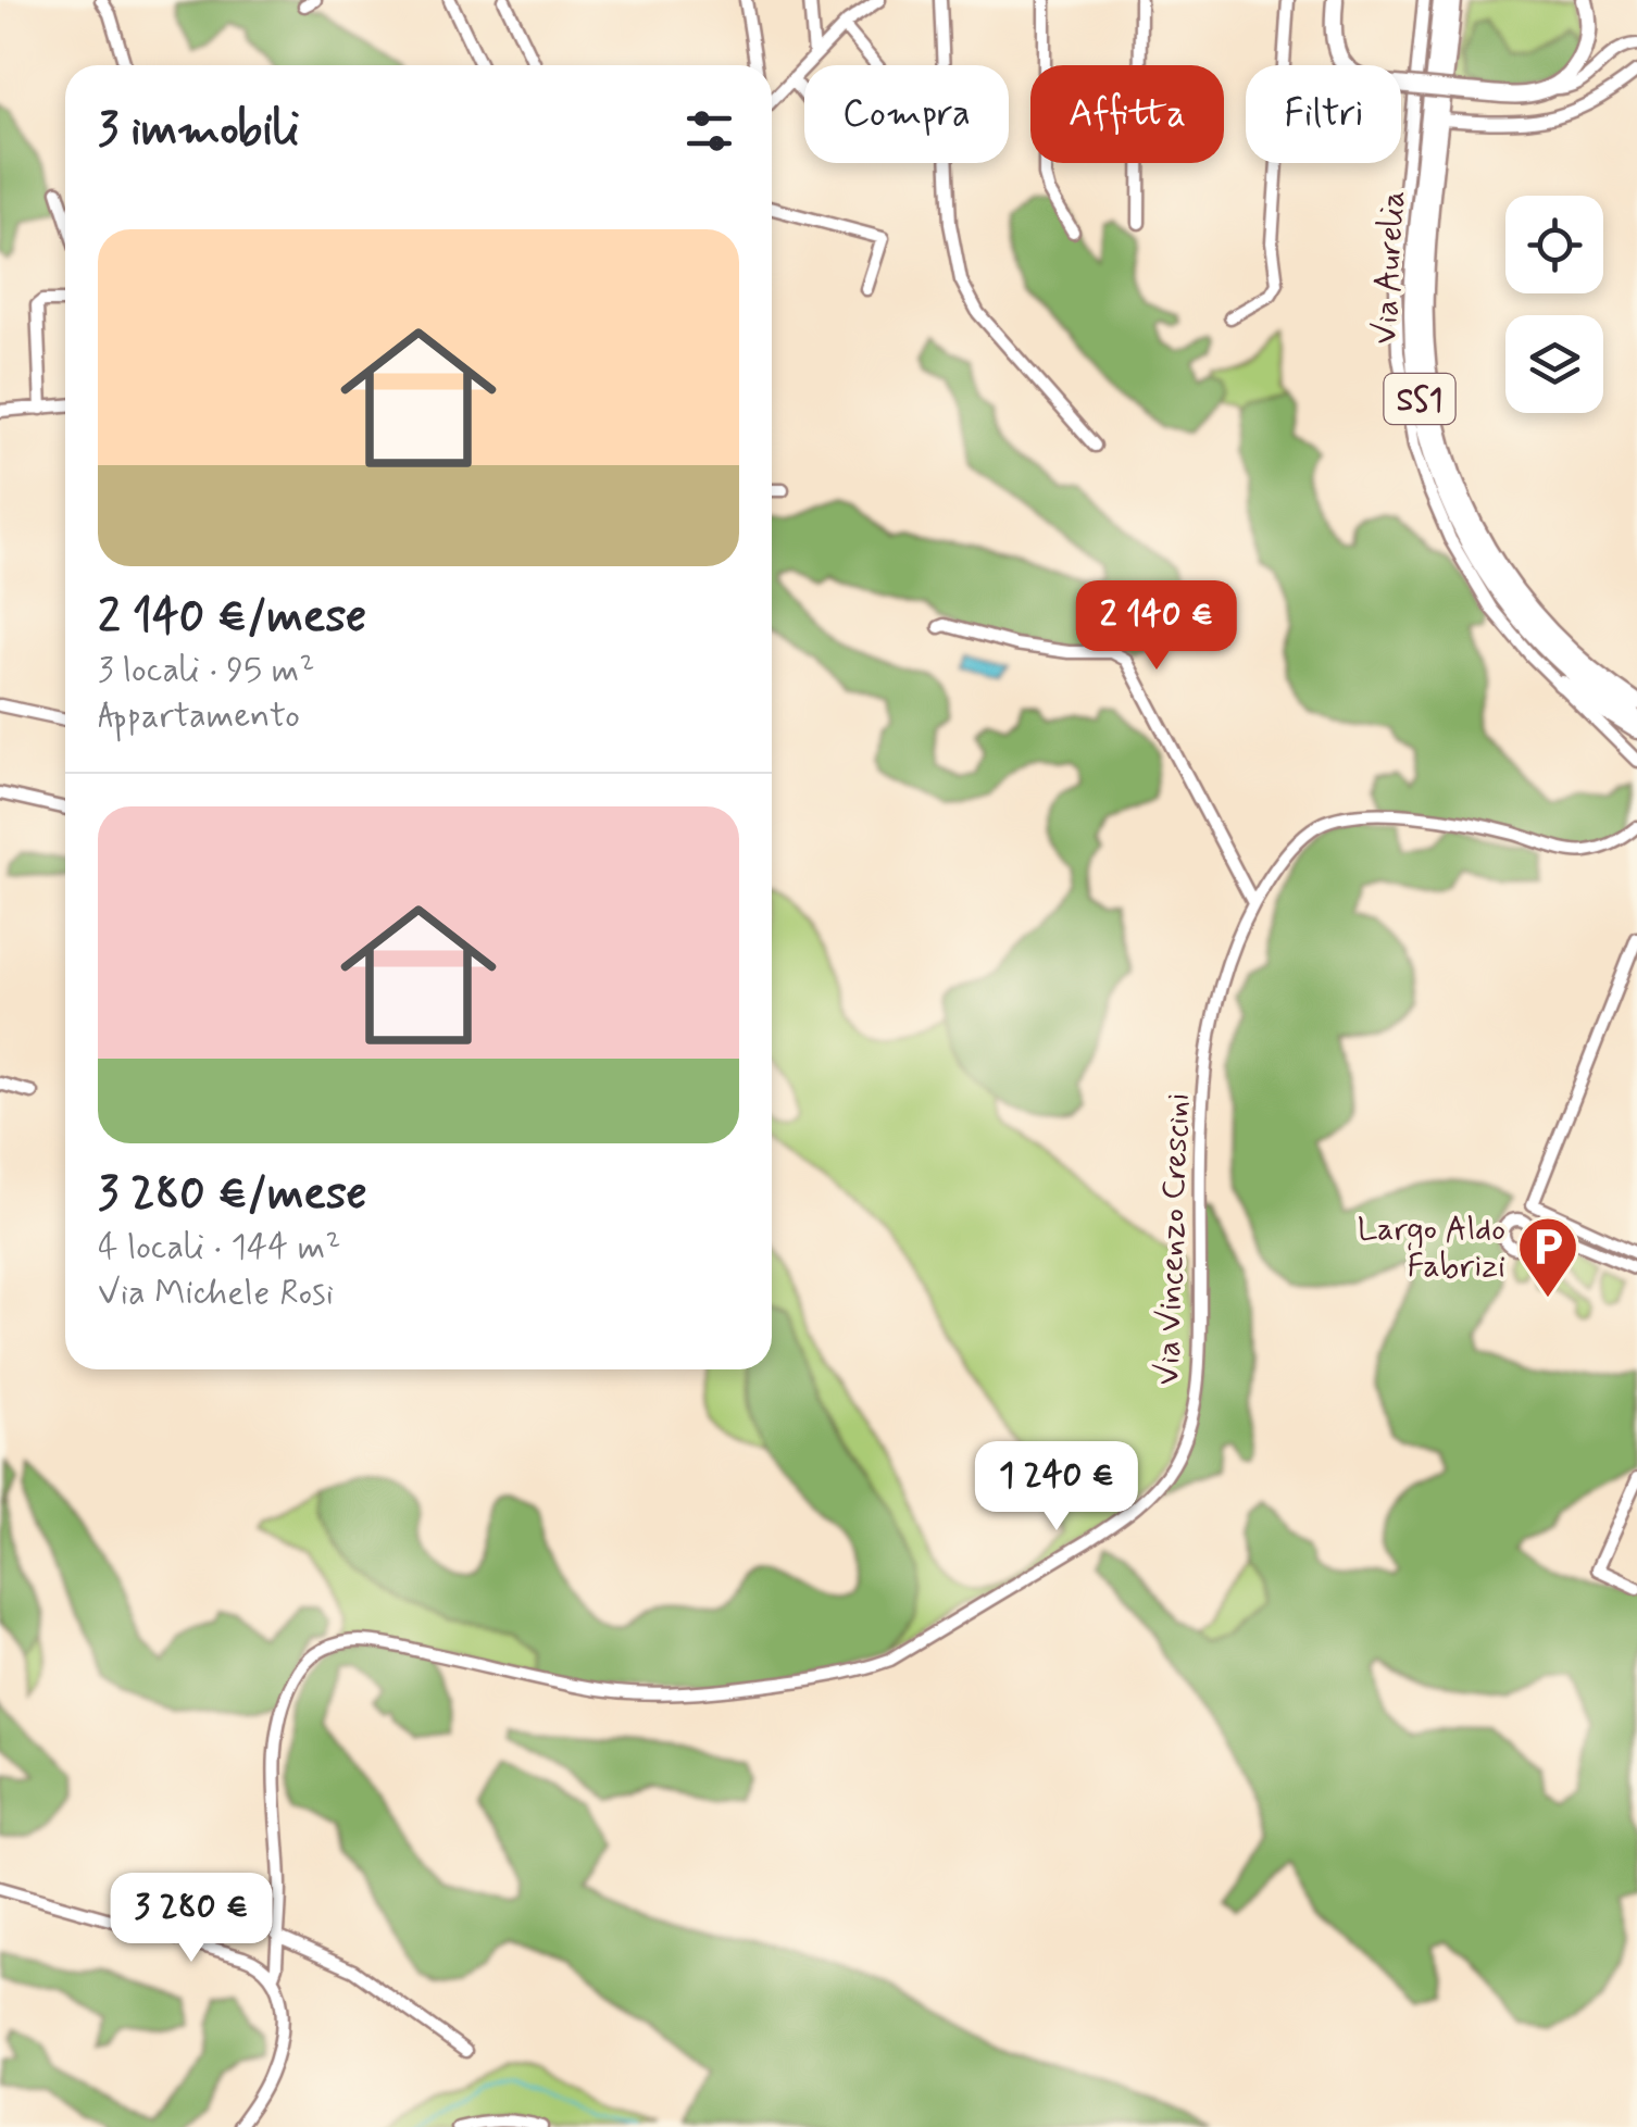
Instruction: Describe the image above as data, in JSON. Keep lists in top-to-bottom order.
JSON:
{
  "streets": {
    "highway": ["Via Aurelia", "SS1"],
    "street": ["Via Vincenzo Crescini"]
  },
  "places": {
    "parking": ["Largo Aldo Fabrizi"]
  },
  "page": {
    "chip": ["Compra", "Affitta", "Filtri"],
    "heading": "3 immobili",
    "list": [
      {
        "name": "2 140 €/mese",
        "note": "3 locali · 95 m² · Appartamento"
      },
      {
        "name": "3 280 €/mese",
        "note": "4 locali · 144 m² · Via Michele Rosi"
      }
    ],
    "price": ["2 140 €", "1 240 €", "3 280 €"]
  }
}
